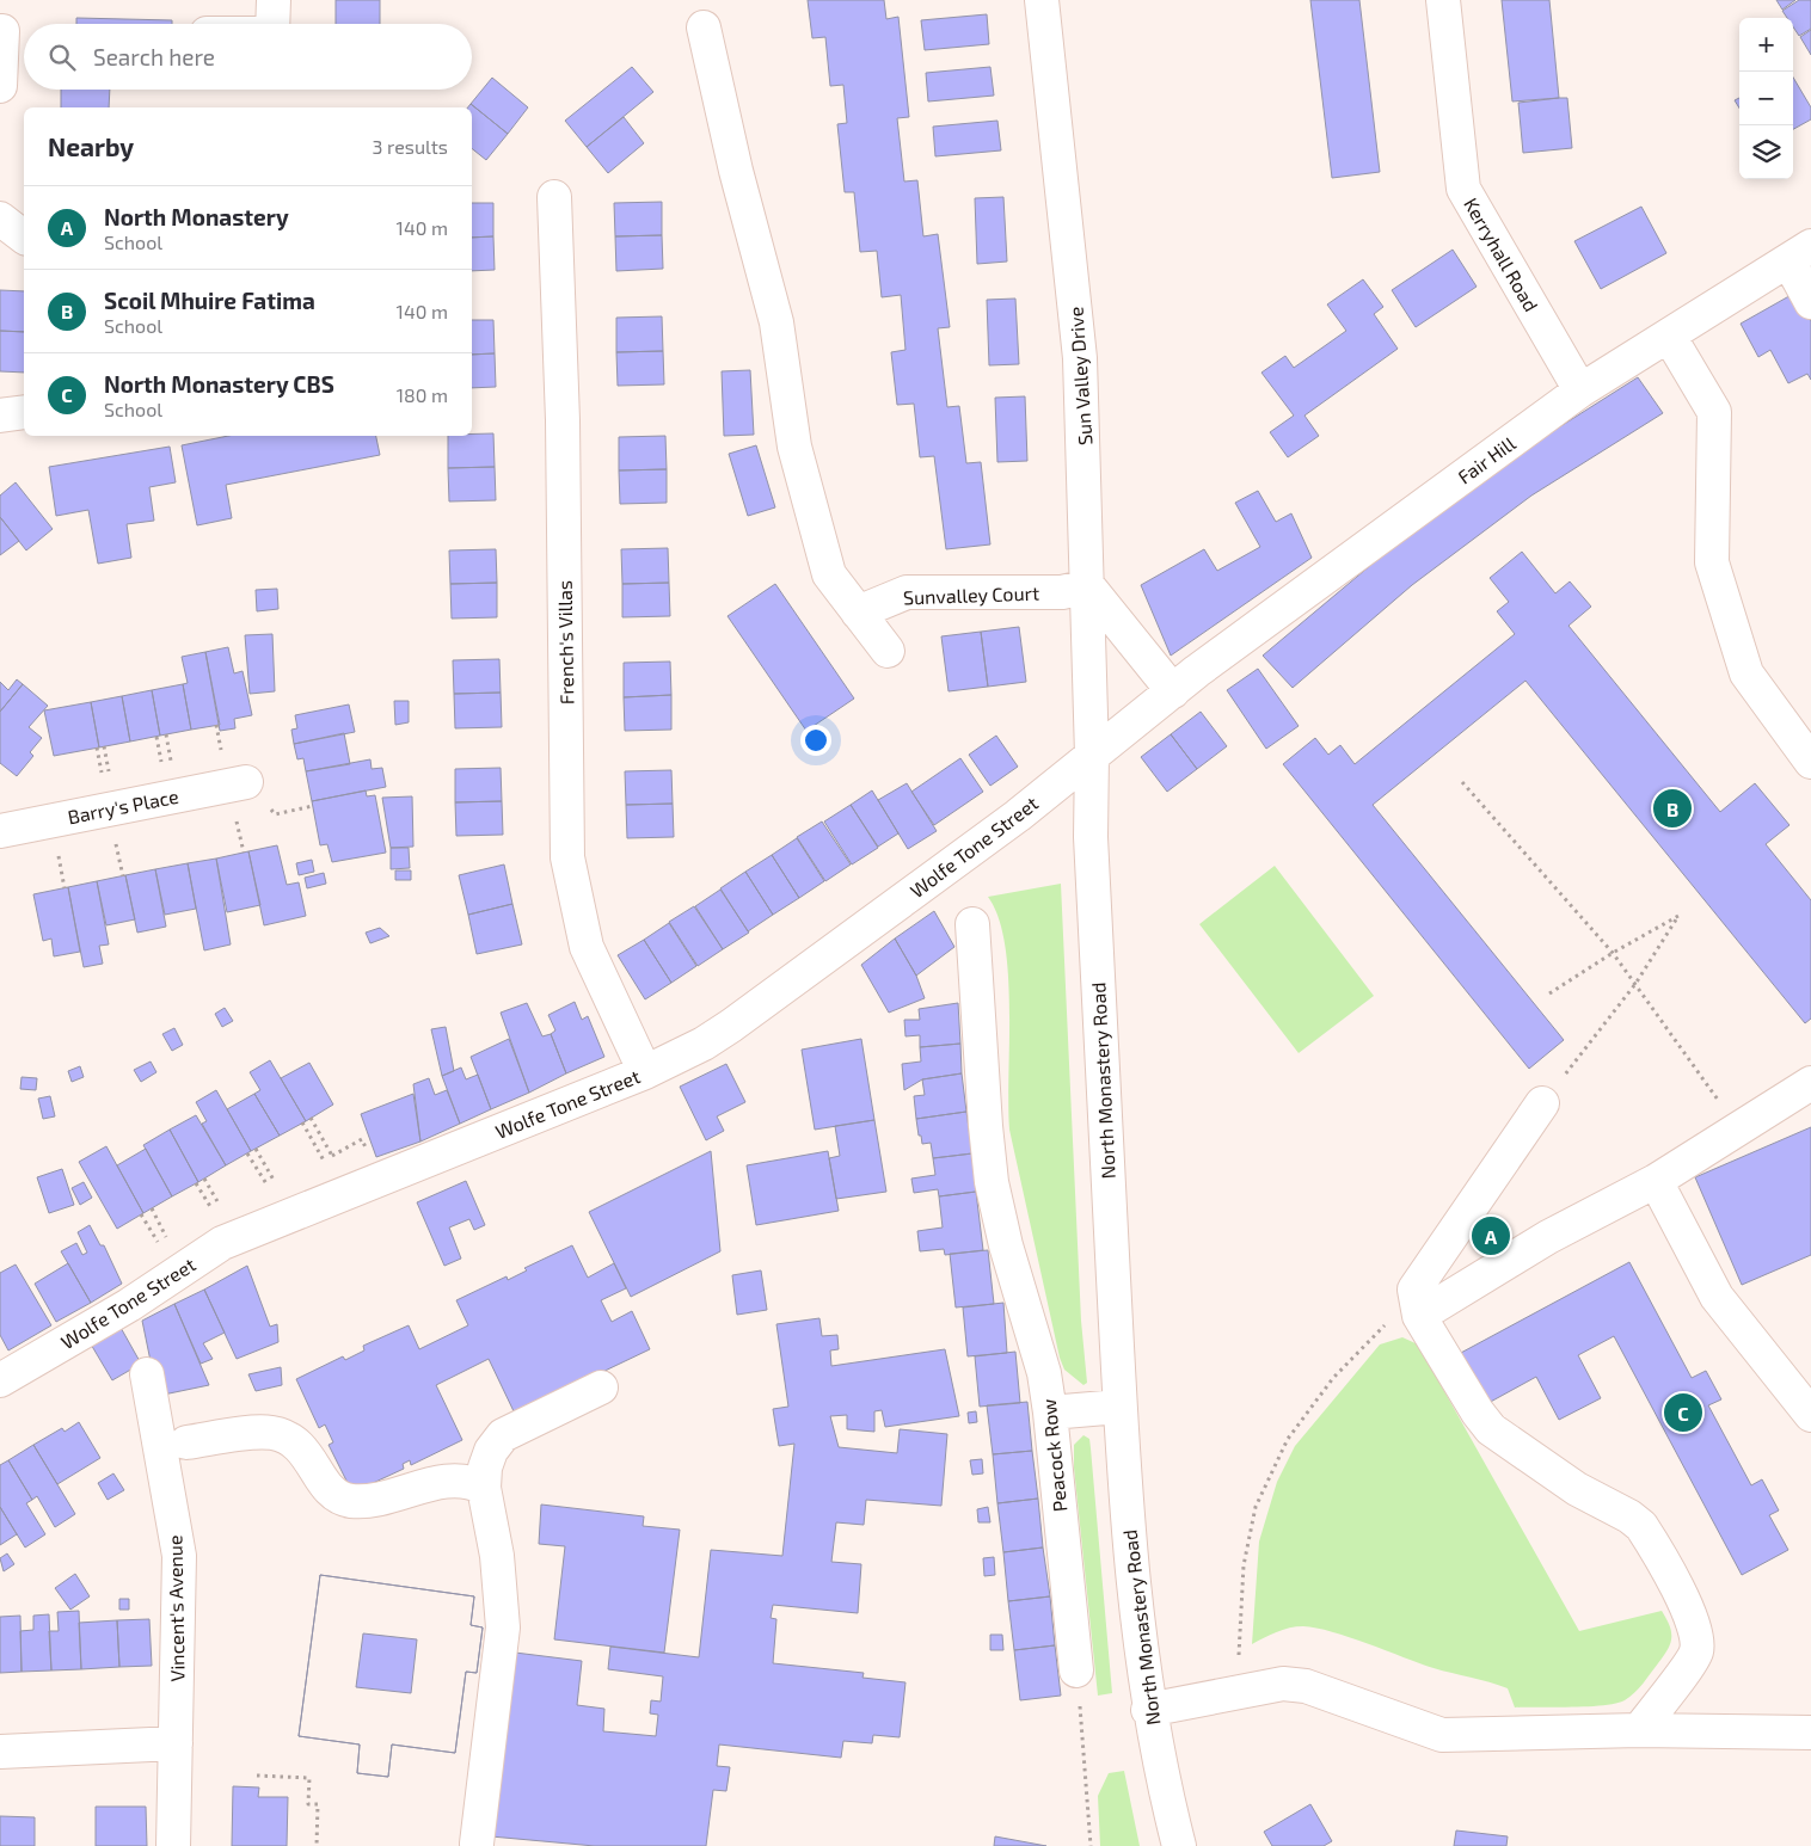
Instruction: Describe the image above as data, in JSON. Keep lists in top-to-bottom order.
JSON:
{
  "streets": {
    "street": [
      "Kerryhall Road",
      "Sun Valley Drive",
      "Fair Hill",
      "Sunvalley Court",
      "French's Villas",
      "Barry's Place",
      "Wolfe Tone Street",
      "North Monastery Road",
      "Peacock Row",
      "Vincent's Avenue"
    ]
  },
  "crossings": [
    ["Kerryhall Road", "Fair Hill"],
    ["Sun Valley Drive", "Fair Hill"],
    ["Sun Valley Drive", "Sunvalley Court"],
    ["Sun Valley Drive", "Wolfe Tone Street"],
    ["Sun Valley Drive", "North Monastery Road"],
    ["Fair Hill", "Wolfe Tone Street"],
    ["Fair Hill", "North Monastery Road"],
    ["French's Villas", "Wolfe Tone Street"],
    ["Wolfe Tone Street", "North Monastery Road"]
  ],
  "page": {
    "map_buttons": ["+", "−"],
    "search": "Search here",
    "heading": ["Nearby", "3 results"],
    "list": [
      {
        "mark": "A",
        "name": "North Monastery",
        "note": "School",
        "value": "140 m"
      },
      {
        "mark": "B",
        "name": "Scoil Mhuire Fatima",
        "note": "School",
        "value": "140 m"
      },
      {
        "mark": "C",
        "name": "North Monastery CBS",
        "note": "School",
        "value": "180 m"
      }
    ],
    "pins": ["B", "A", "C"]
  }
}
